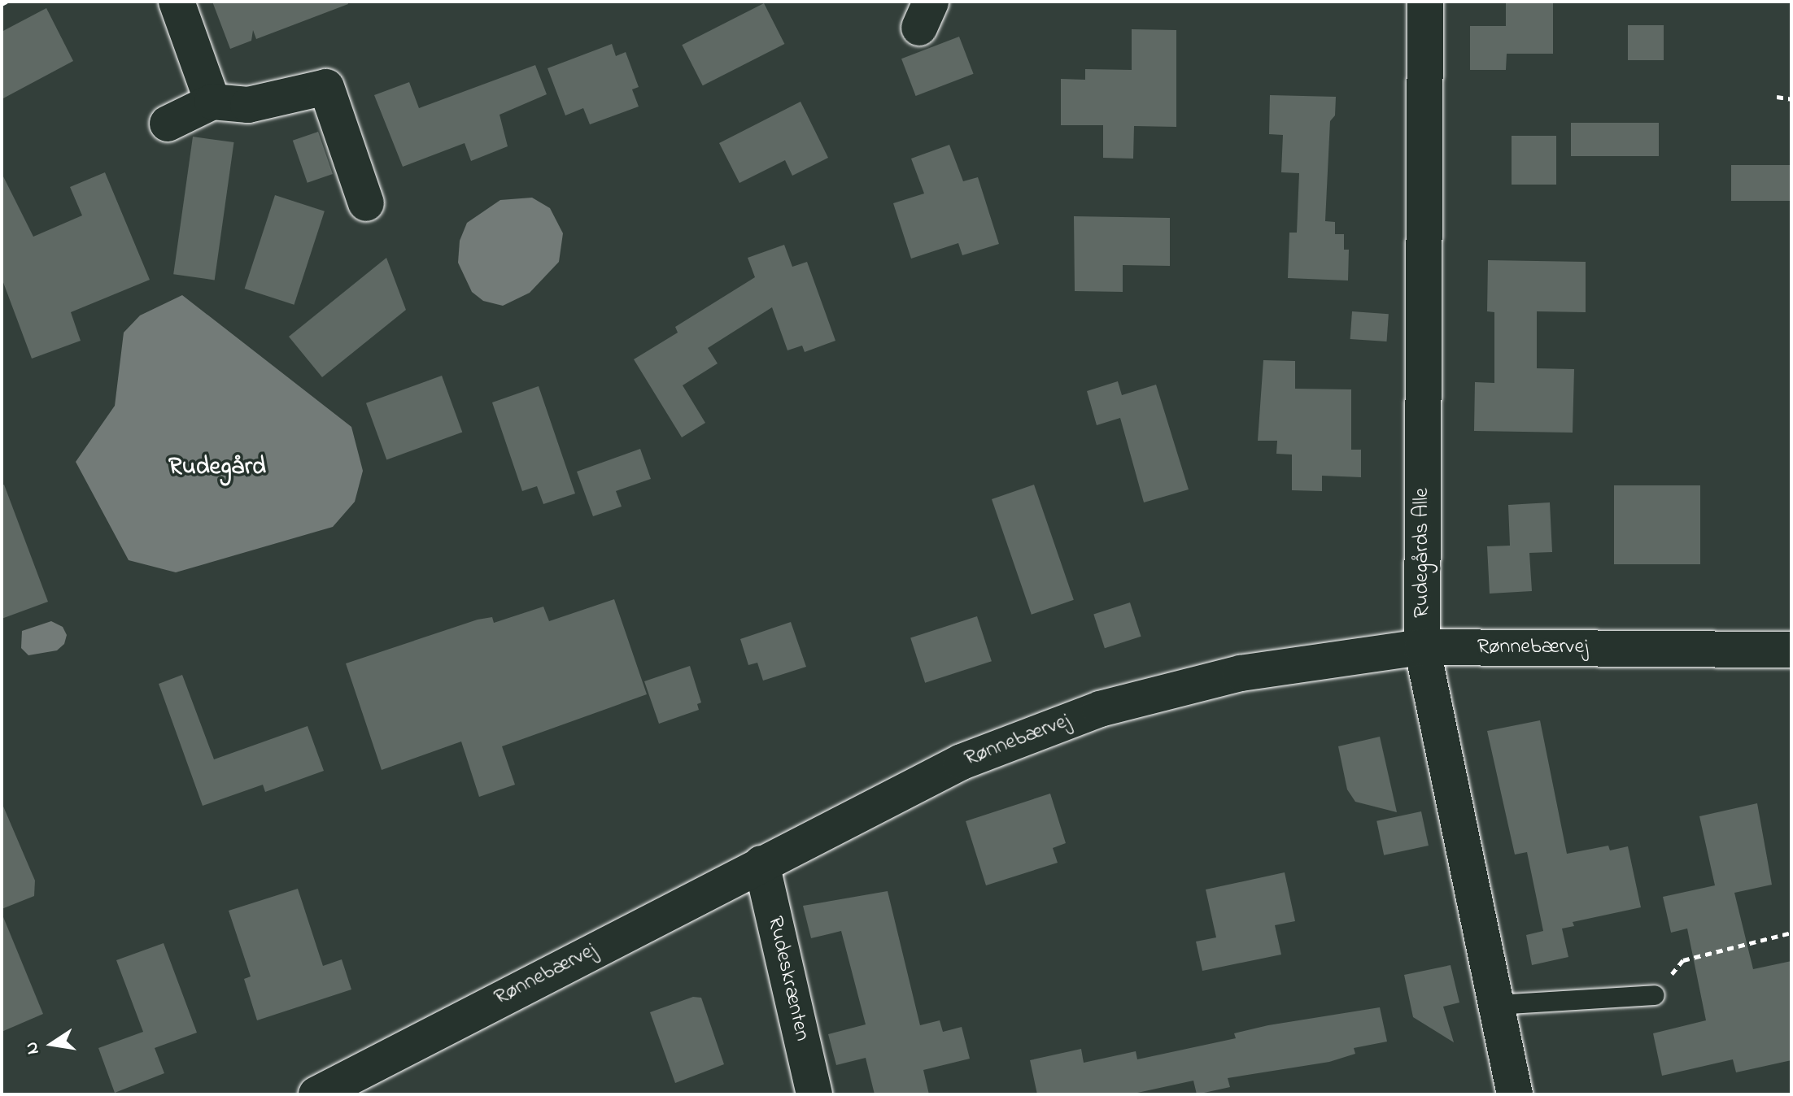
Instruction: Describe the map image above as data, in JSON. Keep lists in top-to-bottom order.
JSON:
{
  "streets": {
    "street": ["Rudegårds Alle", "Rønnebærvej", "Rudeskrænten"]
  },
  "crossings": [
    ["Rudegårds Alle", "Rønnebærvej"],
    ["Rønnebærvej", "Rudeskrænten"]
  ],
  "districts": ["Rudegård"],
  "north": "left"
}
